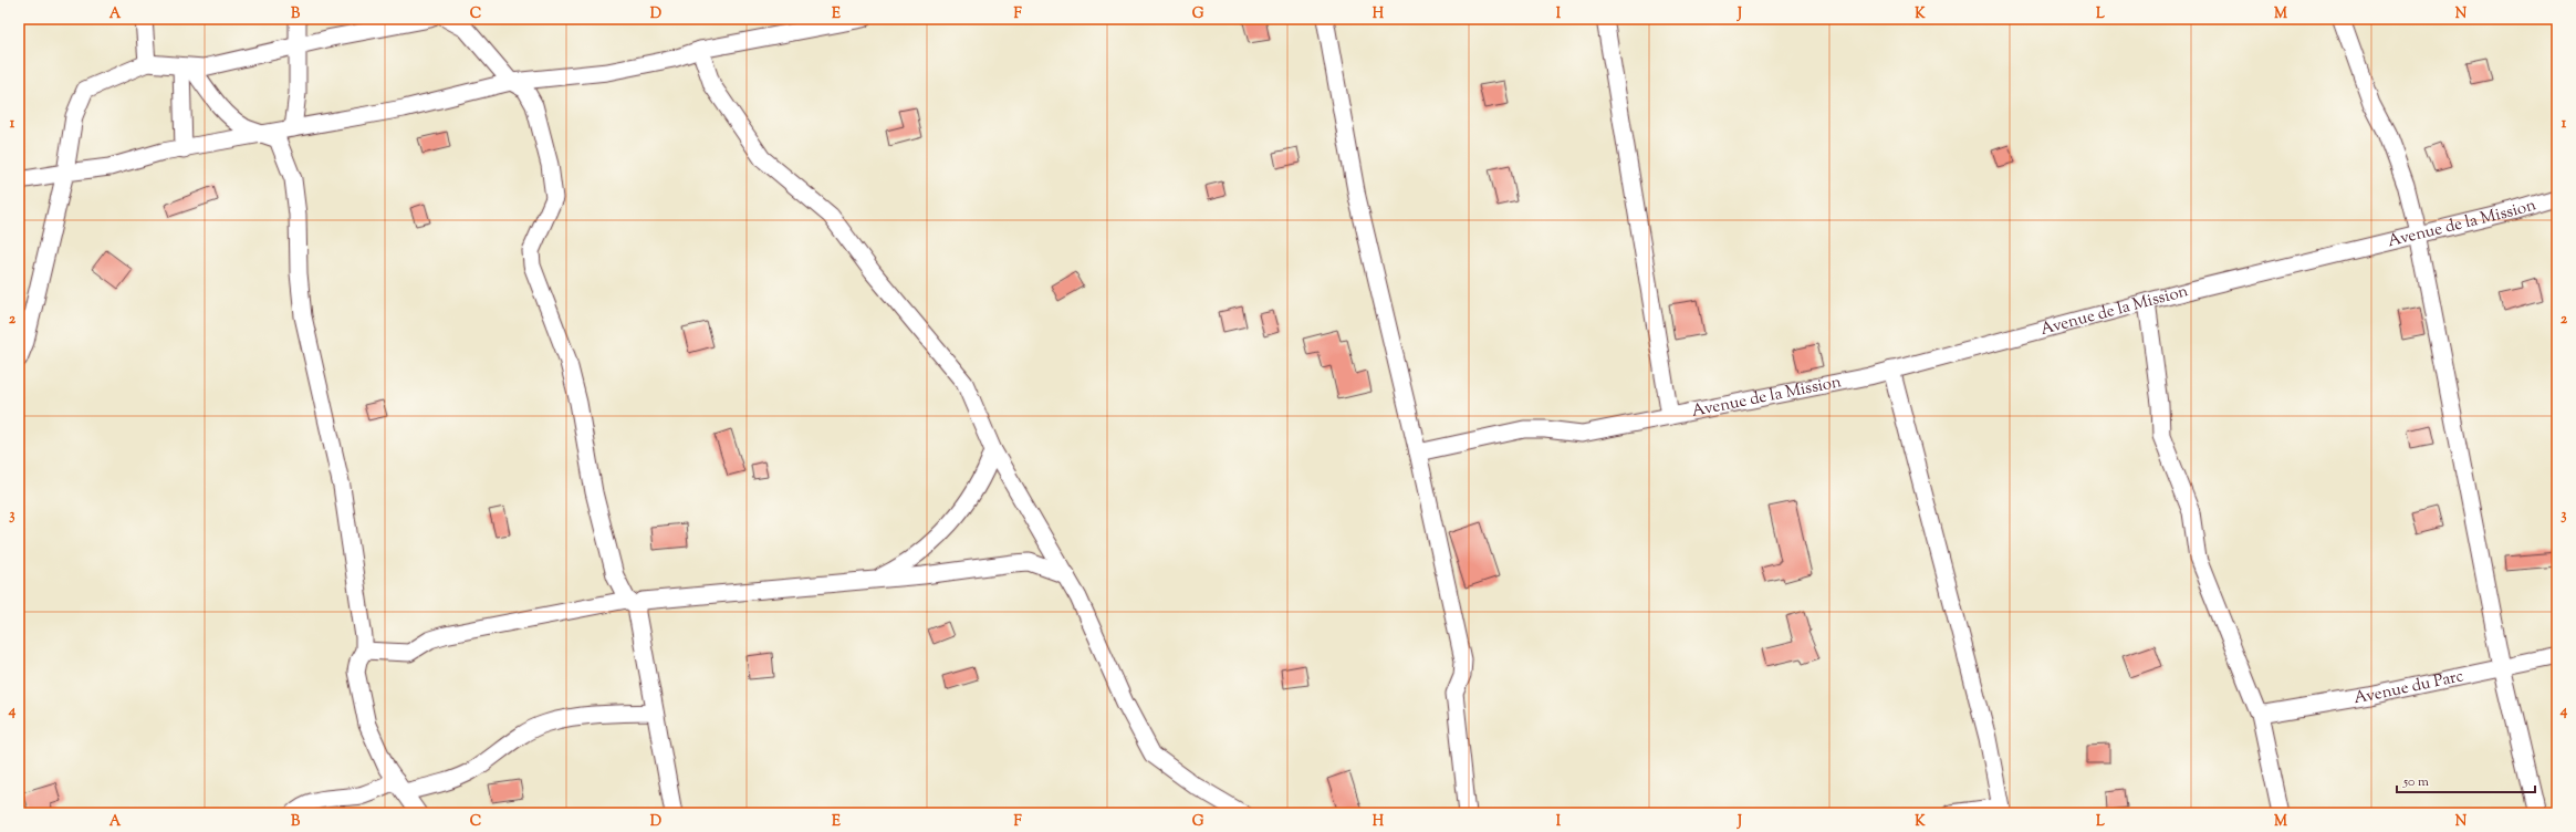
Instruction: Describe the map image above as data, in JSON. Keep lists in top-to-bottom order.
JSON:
{
  "streets": {
    "street": ["Avenue de la Mission", "Avenue du Parc"]
  },
  "scale_bar": "50 m",
  "grid": {
    "columns": [
      "A",
      "B",
      "C",
      "D",
      "E",
      "F",
      "G",
      "H",
      "I",
      "J",
      "K",
      "L",
      "M",
      "N"
    ],
    "rows": [
      "1",
      "2",
      "3",
      "4"
    ]
  }
}
